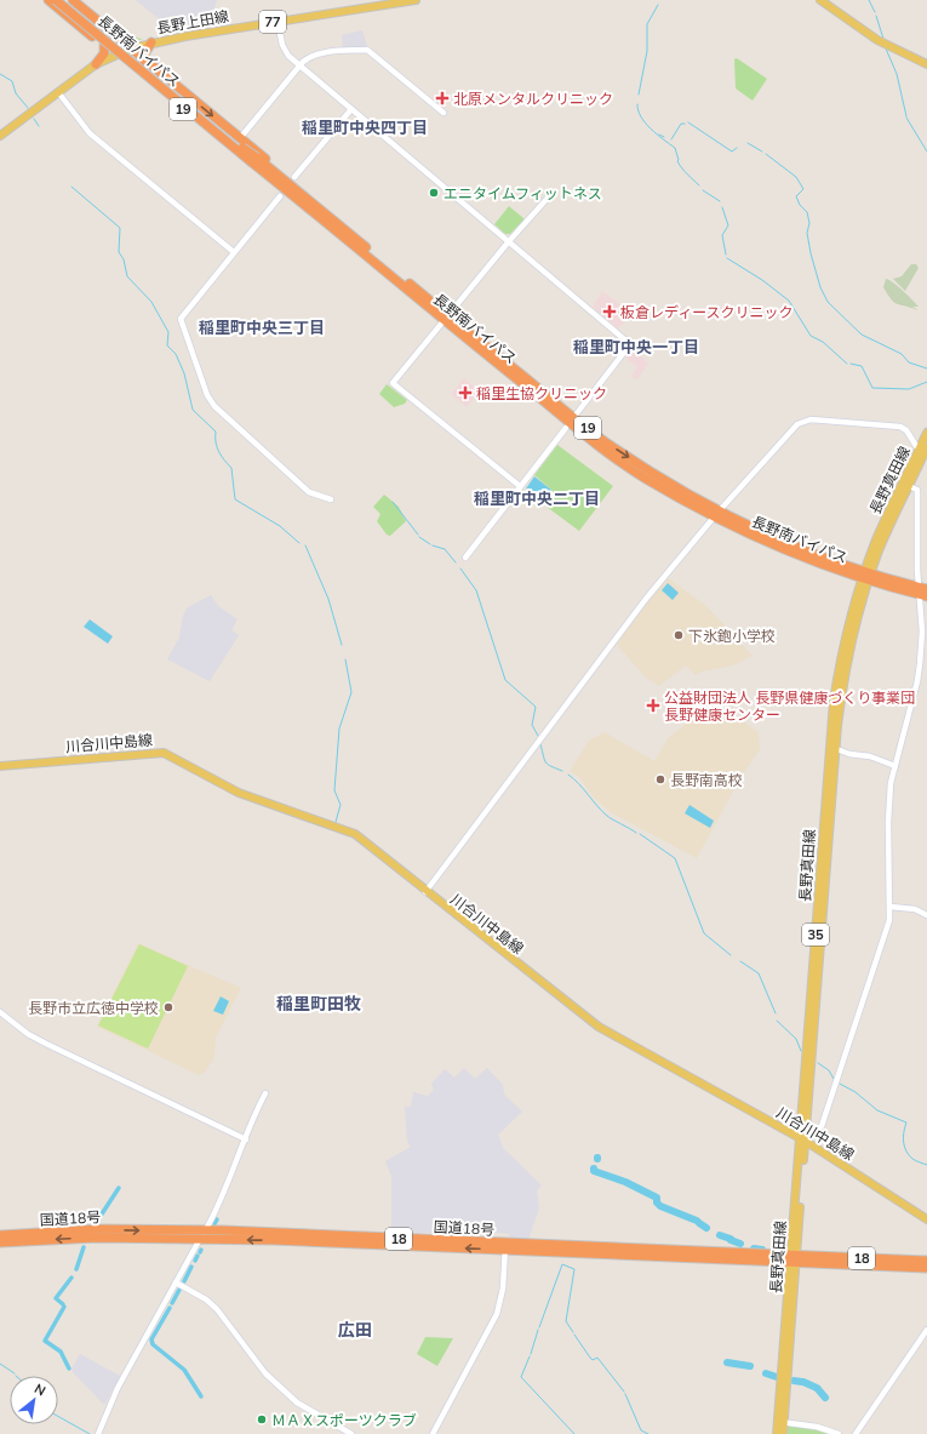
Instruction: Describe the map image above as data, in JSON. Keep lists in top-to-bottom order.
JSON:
{
  "streets": {
    "highway": [
      "長野南バイパス",
      "19",
      "国道18号",
      "18"
    ],
    "main road": [
      "長野上田線",
      "77",
      "長野真田線",
      "川合川中島線",
      "35"
    ]
  },
  "crossings": [
    ["長野上田線", "19"],
    ["長野南バイパス", "19"],
    ["長野南バイパス", "長野真田線"],
    ["長野真田線", "川合川中島線"],
    ["長野真田線", "国道18号"]
  ],
  "districts": [
    "稲里町中央四丁目",
    "稲里町中央三丁目",
    "稲里町中央一丁目",
    "稲里町中央二丁目",
    "稲里町田牧",
    "広田"
  ],
  "places": {
    "health": [
      "北原メンタルクリニック",
      "板倉レディースクリニック",
      "稲里生協クリニック",
      "公益財団法人 長野県健康づくり事業団 長野健康センター"
    ],
    "other": [
      "エニタイムフィットネス",
      "下氷鉋小学校",
      "長野南高校",
      "長野市立広徳中学校",
      "ＭＡＸスポーツクラブ"
    ]
  },
  "north": "top right"
}
